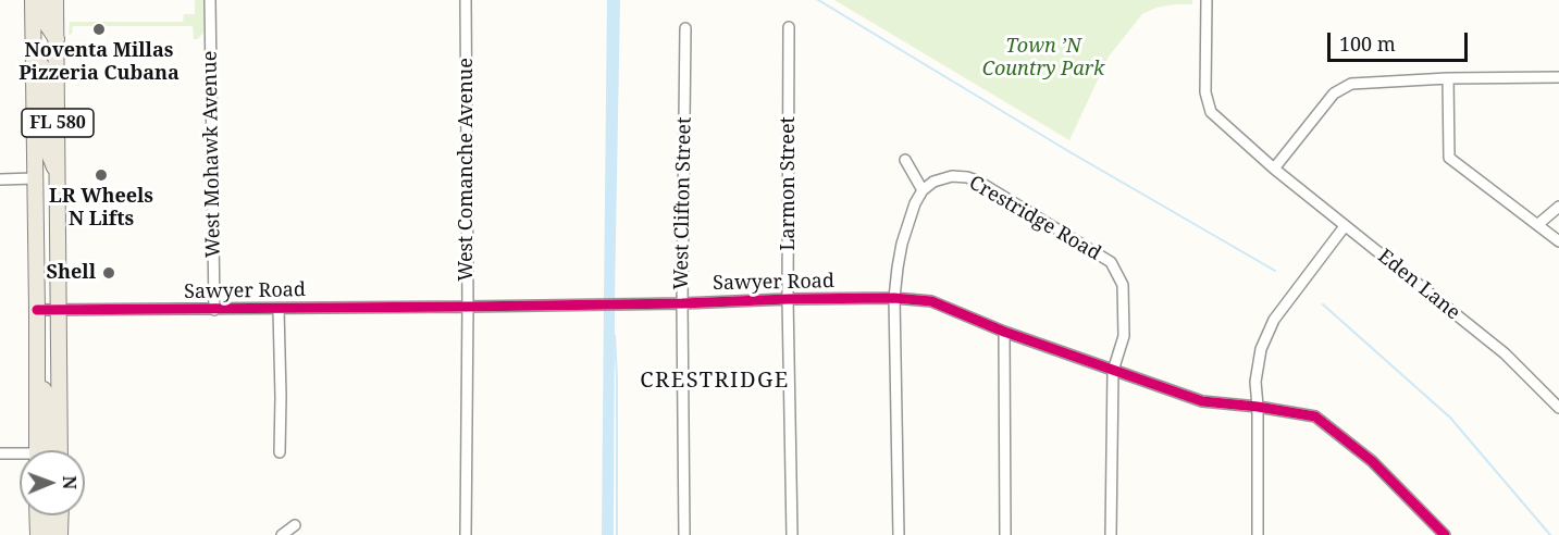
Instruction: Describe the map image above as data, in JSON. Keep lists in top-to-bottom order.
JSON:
{
  "streets": {
    "main road": ["FL 580"],
    "street": [
      "West Mohawk Avenue",
      "West Comanche Avenue",
      "Larmon Street",
      "West Clifton Street",
      "Crestridge Road",
      "Sawyer Road",
      "Eden Lane"
    ]
  },
  "crossings": [
    ["FL 580", "Sawyer Road"],
    ["West Mohawk Avenue", "Sawyer Road"],
    ["West Comanche Avenue", "Sawyer Road"],
    ["Larmon Street", "Sawyer Road"],
    ["West Clifton Street", "Sawyer Road"],
    ["Crestridge Road", "Sawyer Road"]
  ],
  "districts": ["CRESTRIDGE"],
  "parks": ["Town ’N Country Park"],
  "places": ["Noventa Millas Pizzeria Cubana", "LR Wheels N Lifts", "Shell"],
  "scale_bar": "100 m",
  "north": "right"
}
